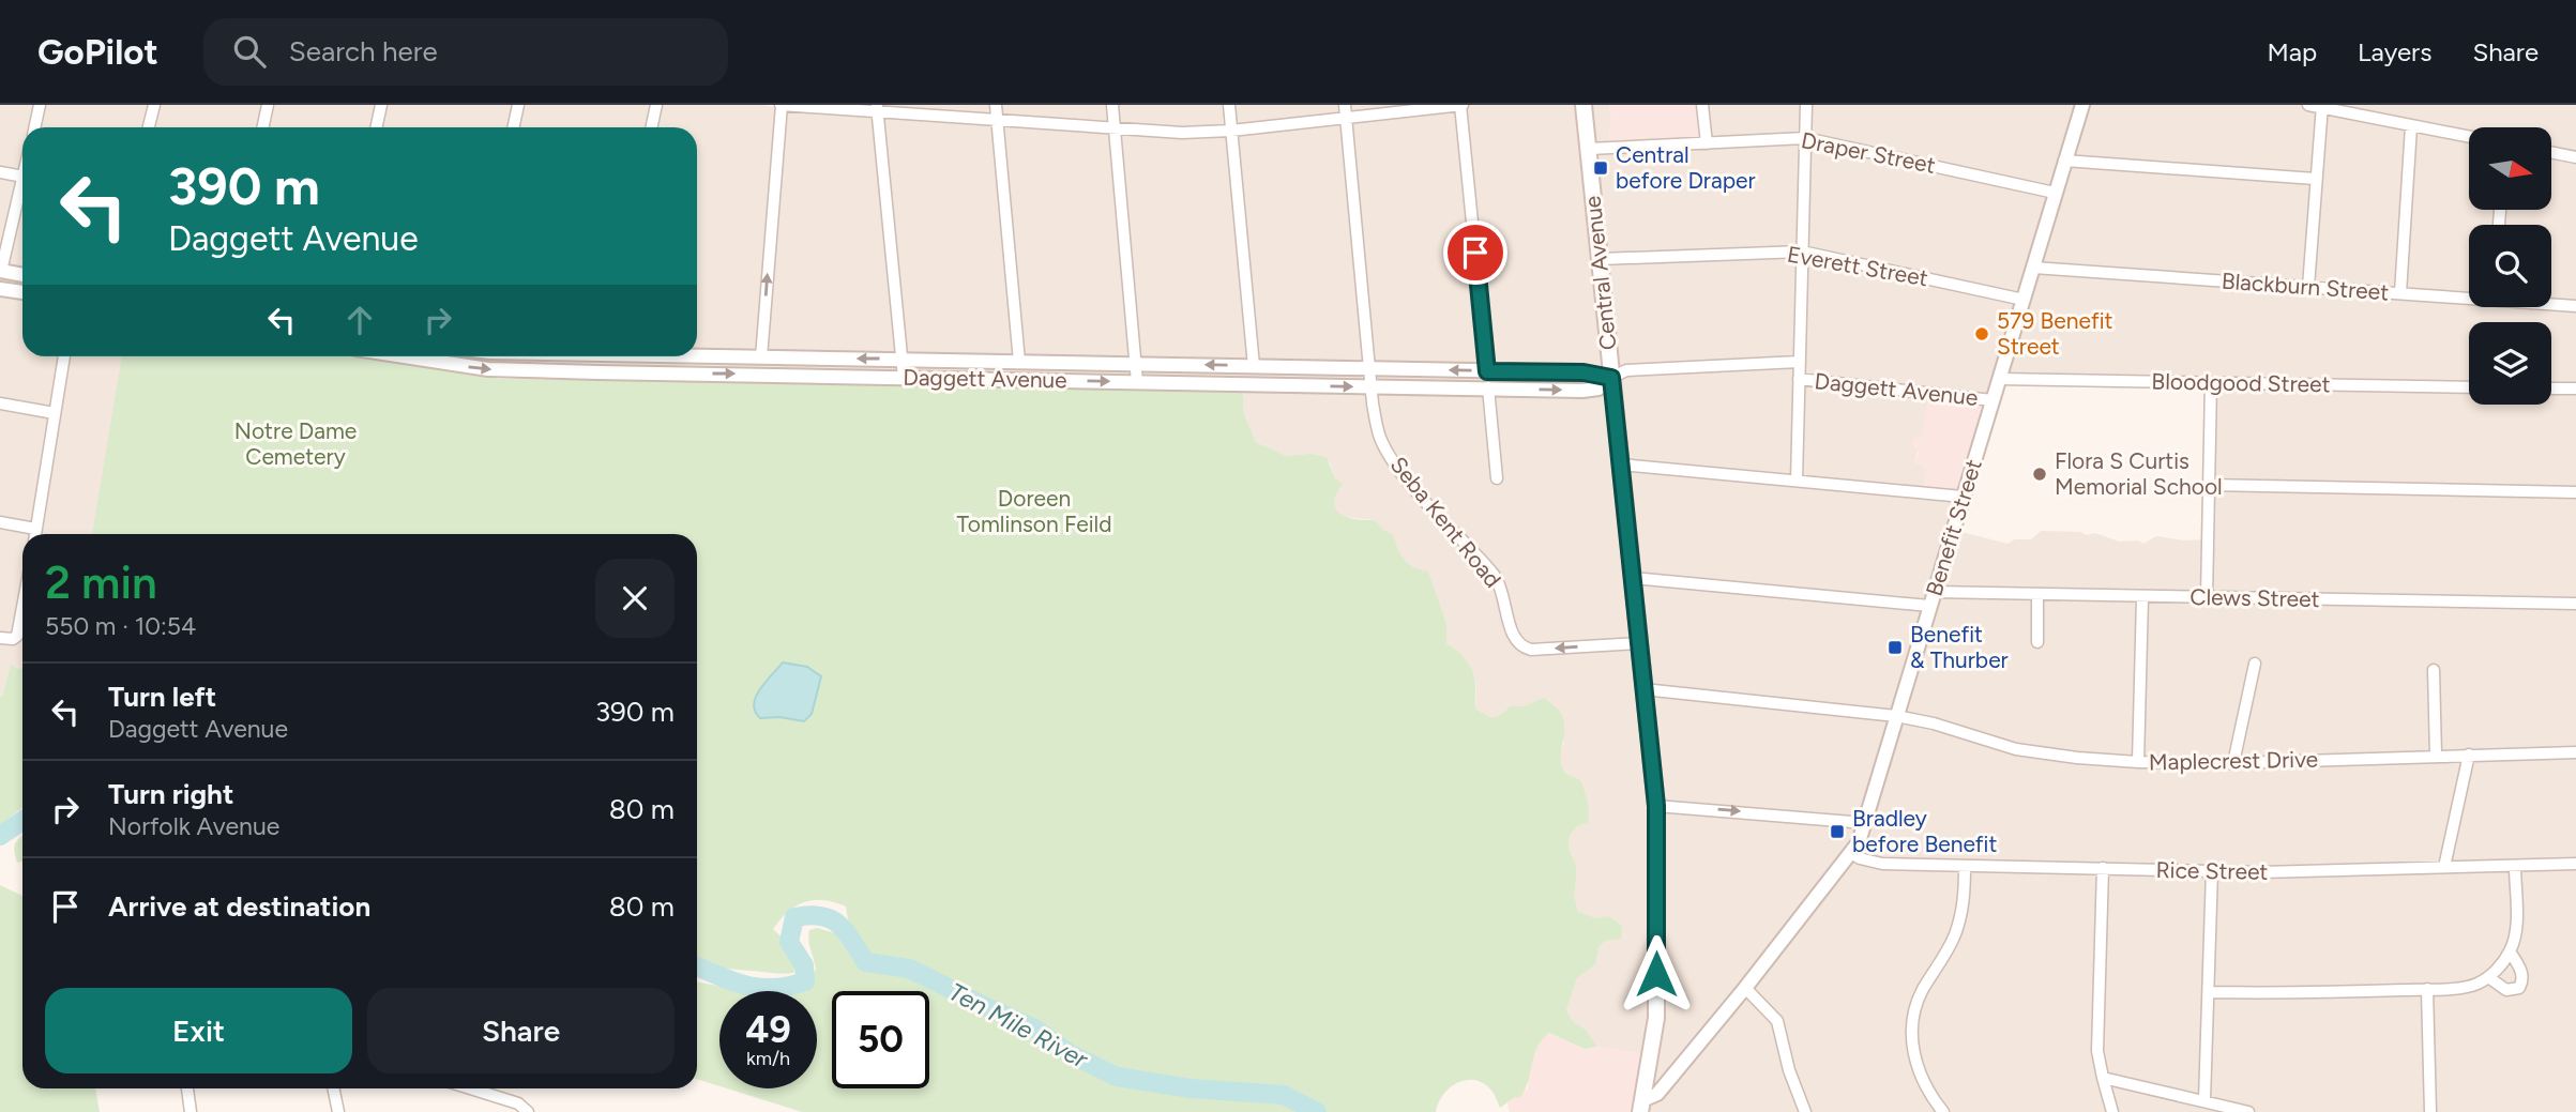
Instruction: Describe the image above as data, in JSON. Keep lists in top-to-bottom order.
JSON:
{
  "streets": {
    "main road": ["Central Avenue"],
    "street": [
      "Draper Street",
      "Everett Street",
      "Blackburn Street",
      "Daggett Avenue",
      "Bloodgood Street",
      "Seba Kent Road",
      "Benefit Street",
      "Clews Street",
      "Maplecrest Drive",
      "Rice Street"
    ]
  },
  "crossings": [
    ["Draper Street", "Central Avenue"],
    ["Draper Street", "Benefit Street"],
    ["Everett Street", "Central Avenue"],
    ["Everett Street", "Benefit Street"],
    ["Central Avenue", "Daggett Avenue"],
    ["Central Avenue", "Seba Kent Road"],
    ["Central Avenue", "Benefit Street"],
    ["Central Avenue", "Maplecrest Drive"],
    ["Blackburn Street", "Benefit Street"],
    ["Daggett Avenue", "Seba Kent Road"],
    ["Daggett Avenue", "Benefit Street"],
    ["Bloodgood Street", "Benefit Street"],
    ["Benefit Street", "Clews Street"],
    ["Benefit Street", "Maplecrest Drive"],
    ["Benefit Street", "Rice Street"]
  ],
  "one_way": ["Seba Kent Road"],
  "water": ["Ten Mile River"],
  "parks": ["Notre Dame Cemetery", "Doreen Tomlinson Feild"],
  "places": {
    "transit": ["Central before Draper", "Benefit & Thurber", "Bradley before Benefit"],
    "other": ["579 Benefit Street", "Flora S Curtis Memorial School"]
  },
  "north": "right",
  "page": {
    "header": "GoPilot",
    "search": "Search here",
    "nav": ["Map", "Layers", "Share"],
    "turn": ["390 m", "Daggett Avenue"],
    "heading": ["2 min", "550 m · 10:54"],
    "list": [
      {
        "name": "Turn left",
        "note": "Daggett Avenue",
        "value": "390 m"
      },
      {
        "name": "Turn right",
        "note": "Norfolk Avenue",
        "value": "80 m"
      },
      {
        "name": "Arrive at destination",
        "value": "80 m"
      }
    ],
    "buttons": ["Exit", "Share"],
    "speed": "49 km/h",
    "limit": "50"
  }
}
